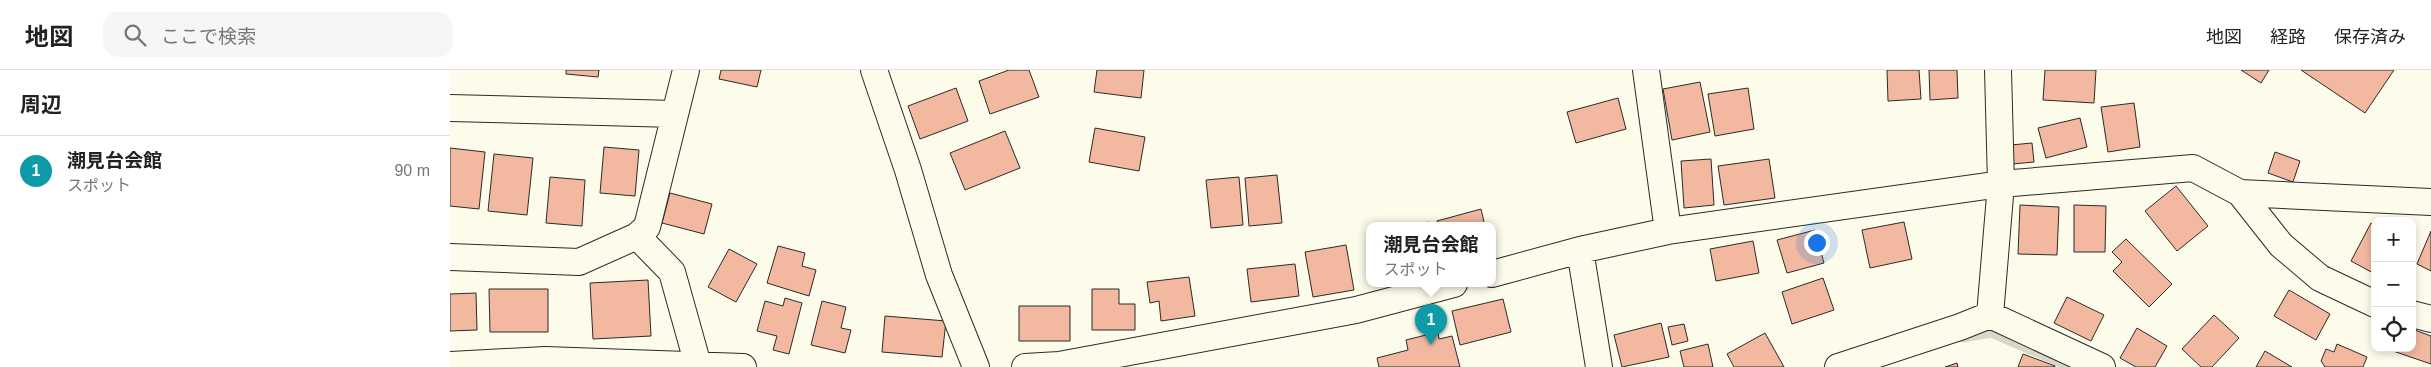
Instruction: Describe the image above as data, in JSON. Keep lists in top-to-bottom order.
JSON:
{
  "page": {
    "header": "地図",
    "search": "ここで検索",
    "nav": ["地図", "経路", "保存済み"],
    "heading": "周辺",
    "list": [
      {
        "mark": "1",
        "name": "潮見台会館",
        "note": "スポット",
        "value": "90 m"
      }
    ],
    "map_buttons": ["+", "−"],
    "popup": ["潮見台会館", "スポット"],
    "pins": "1"
  }
}
